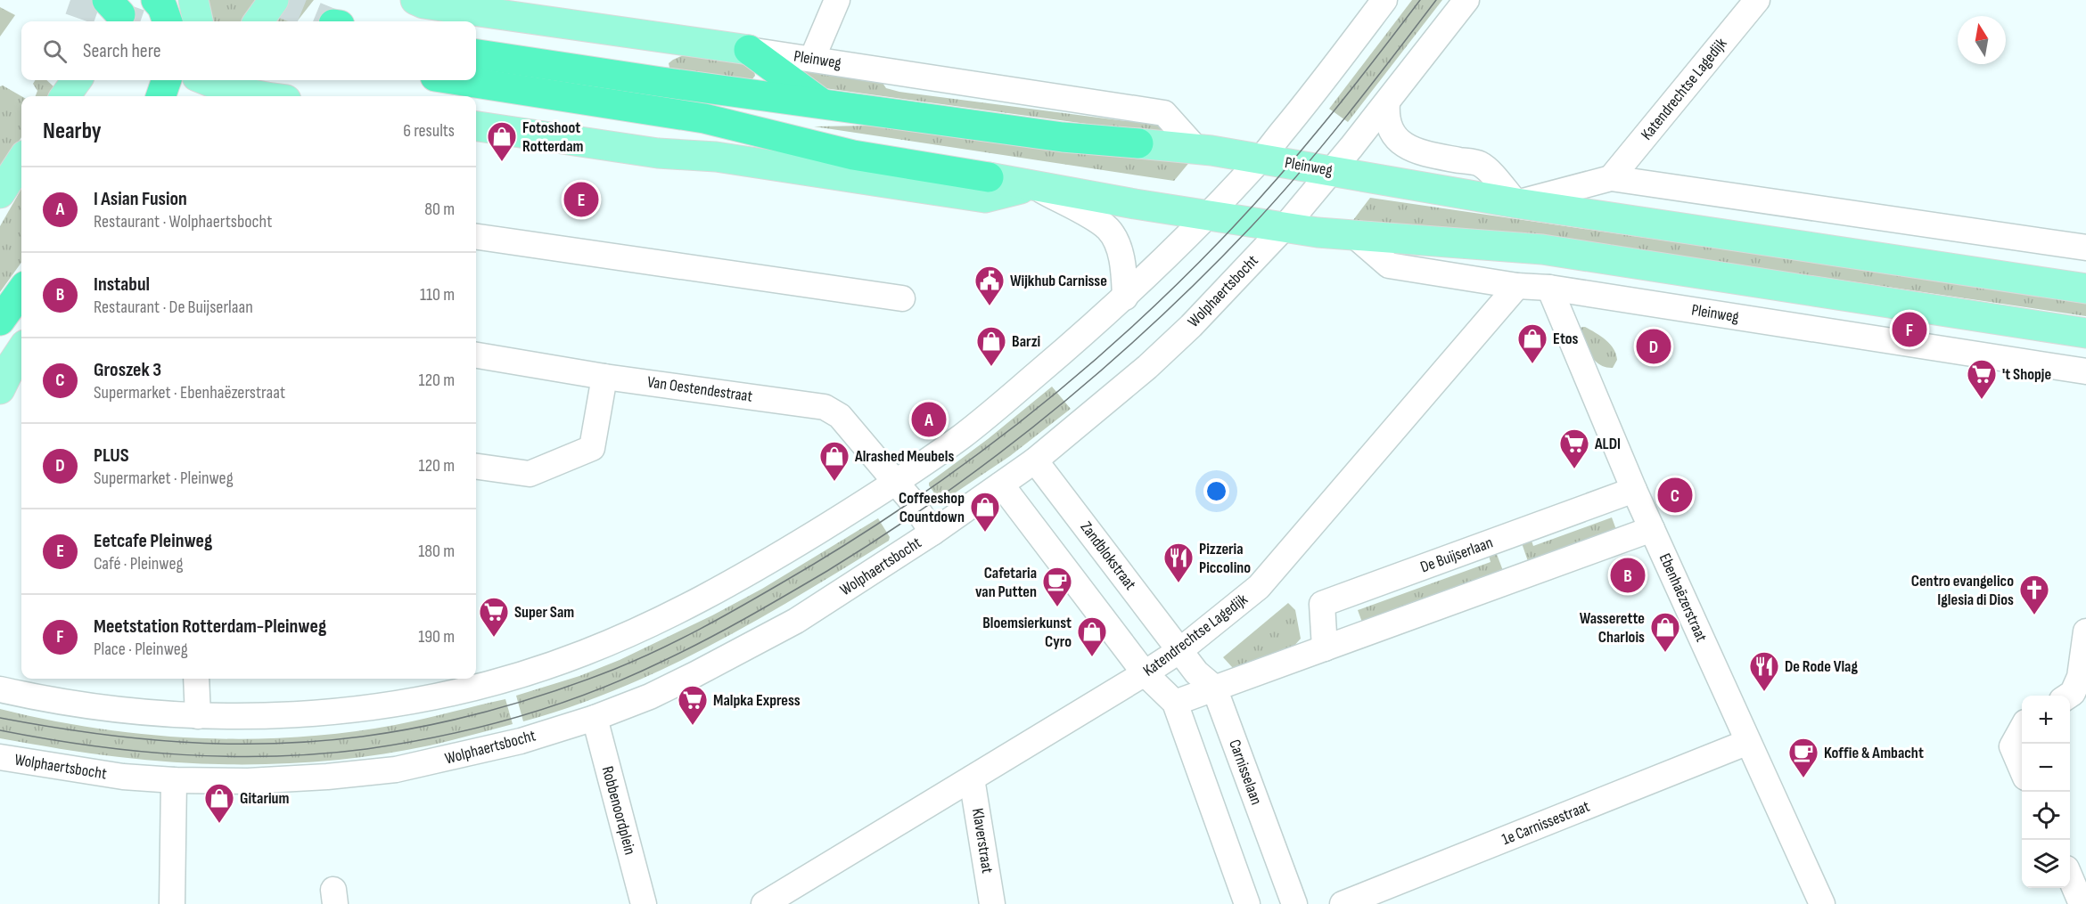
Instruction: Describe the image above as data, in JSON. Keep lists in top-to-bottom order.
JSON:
{
  "streets": {
    "highway": ["Pleinweg"],
    "street": [
      "Katendrechtse Lagedijk",
      "Wolphaertsbocht",
      "Van Oestendestraat",
      "De Buijserlaan",
      "Zandblokstraat",
      "Ebenhaëzerstraat",
      "Carnisselaan",
      "Robbenoordplein",
      "1e Carnissestraat",
      "Klaverstraat"
    ]
  },
  "crossings": [
    ["Pleinweg", "Katendrechtse Lagedijk"],
    ["Pleinweg", "Wolphaertsbocht"],
    ["Pleinweg", "Ebenhaëzerstraat"],
    ["Katendrechtse Lagedijk", "Zandblokstraat"],
    ["Katendrechtse Lagedijk", "Carnisselaan"],
    ["Katendrechtse Lagedijk", "Klaverstraat"],
    ["Wolphaertsbocht", "Van Oestendestraat"],
    ["Wolphaertsbocht", "Zandblokstraat"],
    ["Wolphaertsbocht", "Robbenoordplein"],
    ["De Buijserlaan", "Ebenhaëzerstraat"],
    ["Zandblokstraat", "Carnisselaan"],
    ["Ebenhaëzerstraat", "1e Carnissestraat"]
  ],
  "places": {
    "shop": [
      "Fotoshoot Rotterdam",
      "Etos",
      "Barzi",
      "Alrashed Meubels",
      "Coffeeshop Countdown",
      "Wasserette Charlois",
      "Bloemsierkunst Cyro",
      "Gitarium"
    ],
    "public building": ["Wijkhub Carnisse"],
    "supermarket": [
      "'t Shopje",
      "ALDI",
      "Super Sam",
      "Malpka Express"
    ],
    "restaurant": ["Pizzeria Piccolino", "De Rode Vlag"],
    "cafe": ["Cafetaria van Putten", "Koffie & Ambacht"],
    "church": ["Centro evangelico Iglesia di Dios"]
  },
  "north": "top",
  "page": {
    "search": "Search here",
    "heading": ["Nearby", "6 results"],
    "list": [
      {
        "mark": "A",
        "name": "I Asian Fusion",
        "note": "Restaurant · Wolphaertsbocht",
        "value": "80 m"
      },
      {
        "mark": "B",
        "name": "Instabul",
        "note": "Restaurant · De Buijserlaan",
        "value": "110 m"
      },
      {
        "mark": "C",
        "name": "Groszek 3",
        "note": "Supermarket · Ebenhaëzerstraat",
        "value": "120 m"
      },
      {
        "mark": "D",
        "name": "PLUS",
        "note": "Supermarket · Pleinweg",
        "value": "120 m"
      },
      {
        "mark": "E",
        "name": "Eetcafe Pleinweg",
        "note": "Café · Pleinweg",
        "value": "180 m"
      },
      {
        "mark": "F",
        "name": "Meetstation Rotterdam-Pleinweg",
        "note": "Place · Pleinweg",
        "value": "190 m"
      }
    ],
    "pins": [
      "E",
      "F",
      "D",
      "A",
      "C",
      "B"
    ],
    "map_buttons": ["+", "−"]
  }
}
